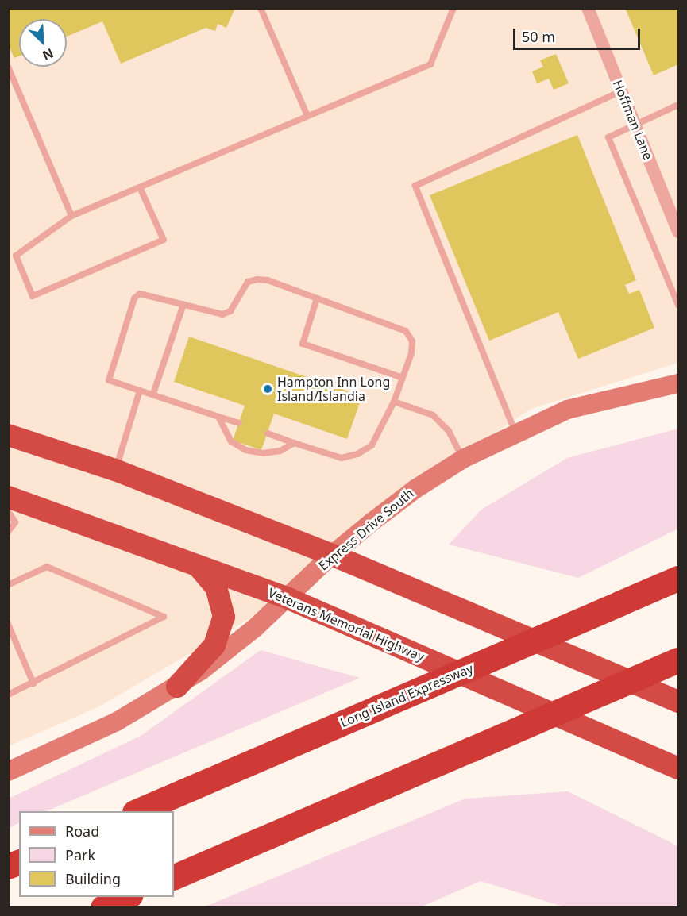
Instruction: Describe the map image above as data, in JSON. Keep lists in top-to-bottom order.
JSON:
{
  "streets": {
    "highway": ["Veterans Memorial Highway", "Long Island Expressway"],
    "main road": ["Express Drive South"],
    "street": ["Hoffman Lane"]
  },
  "crossings": [
    ["Express Drive South", "Veterans Memorial Highway"]
  ],
  "places": ["Hampton Inn Long Island/Islandia"],
  "legend": ["Road", "Park", "Building"],
  "scale_bar": "50 m",
  "north": "bottom right"
}
